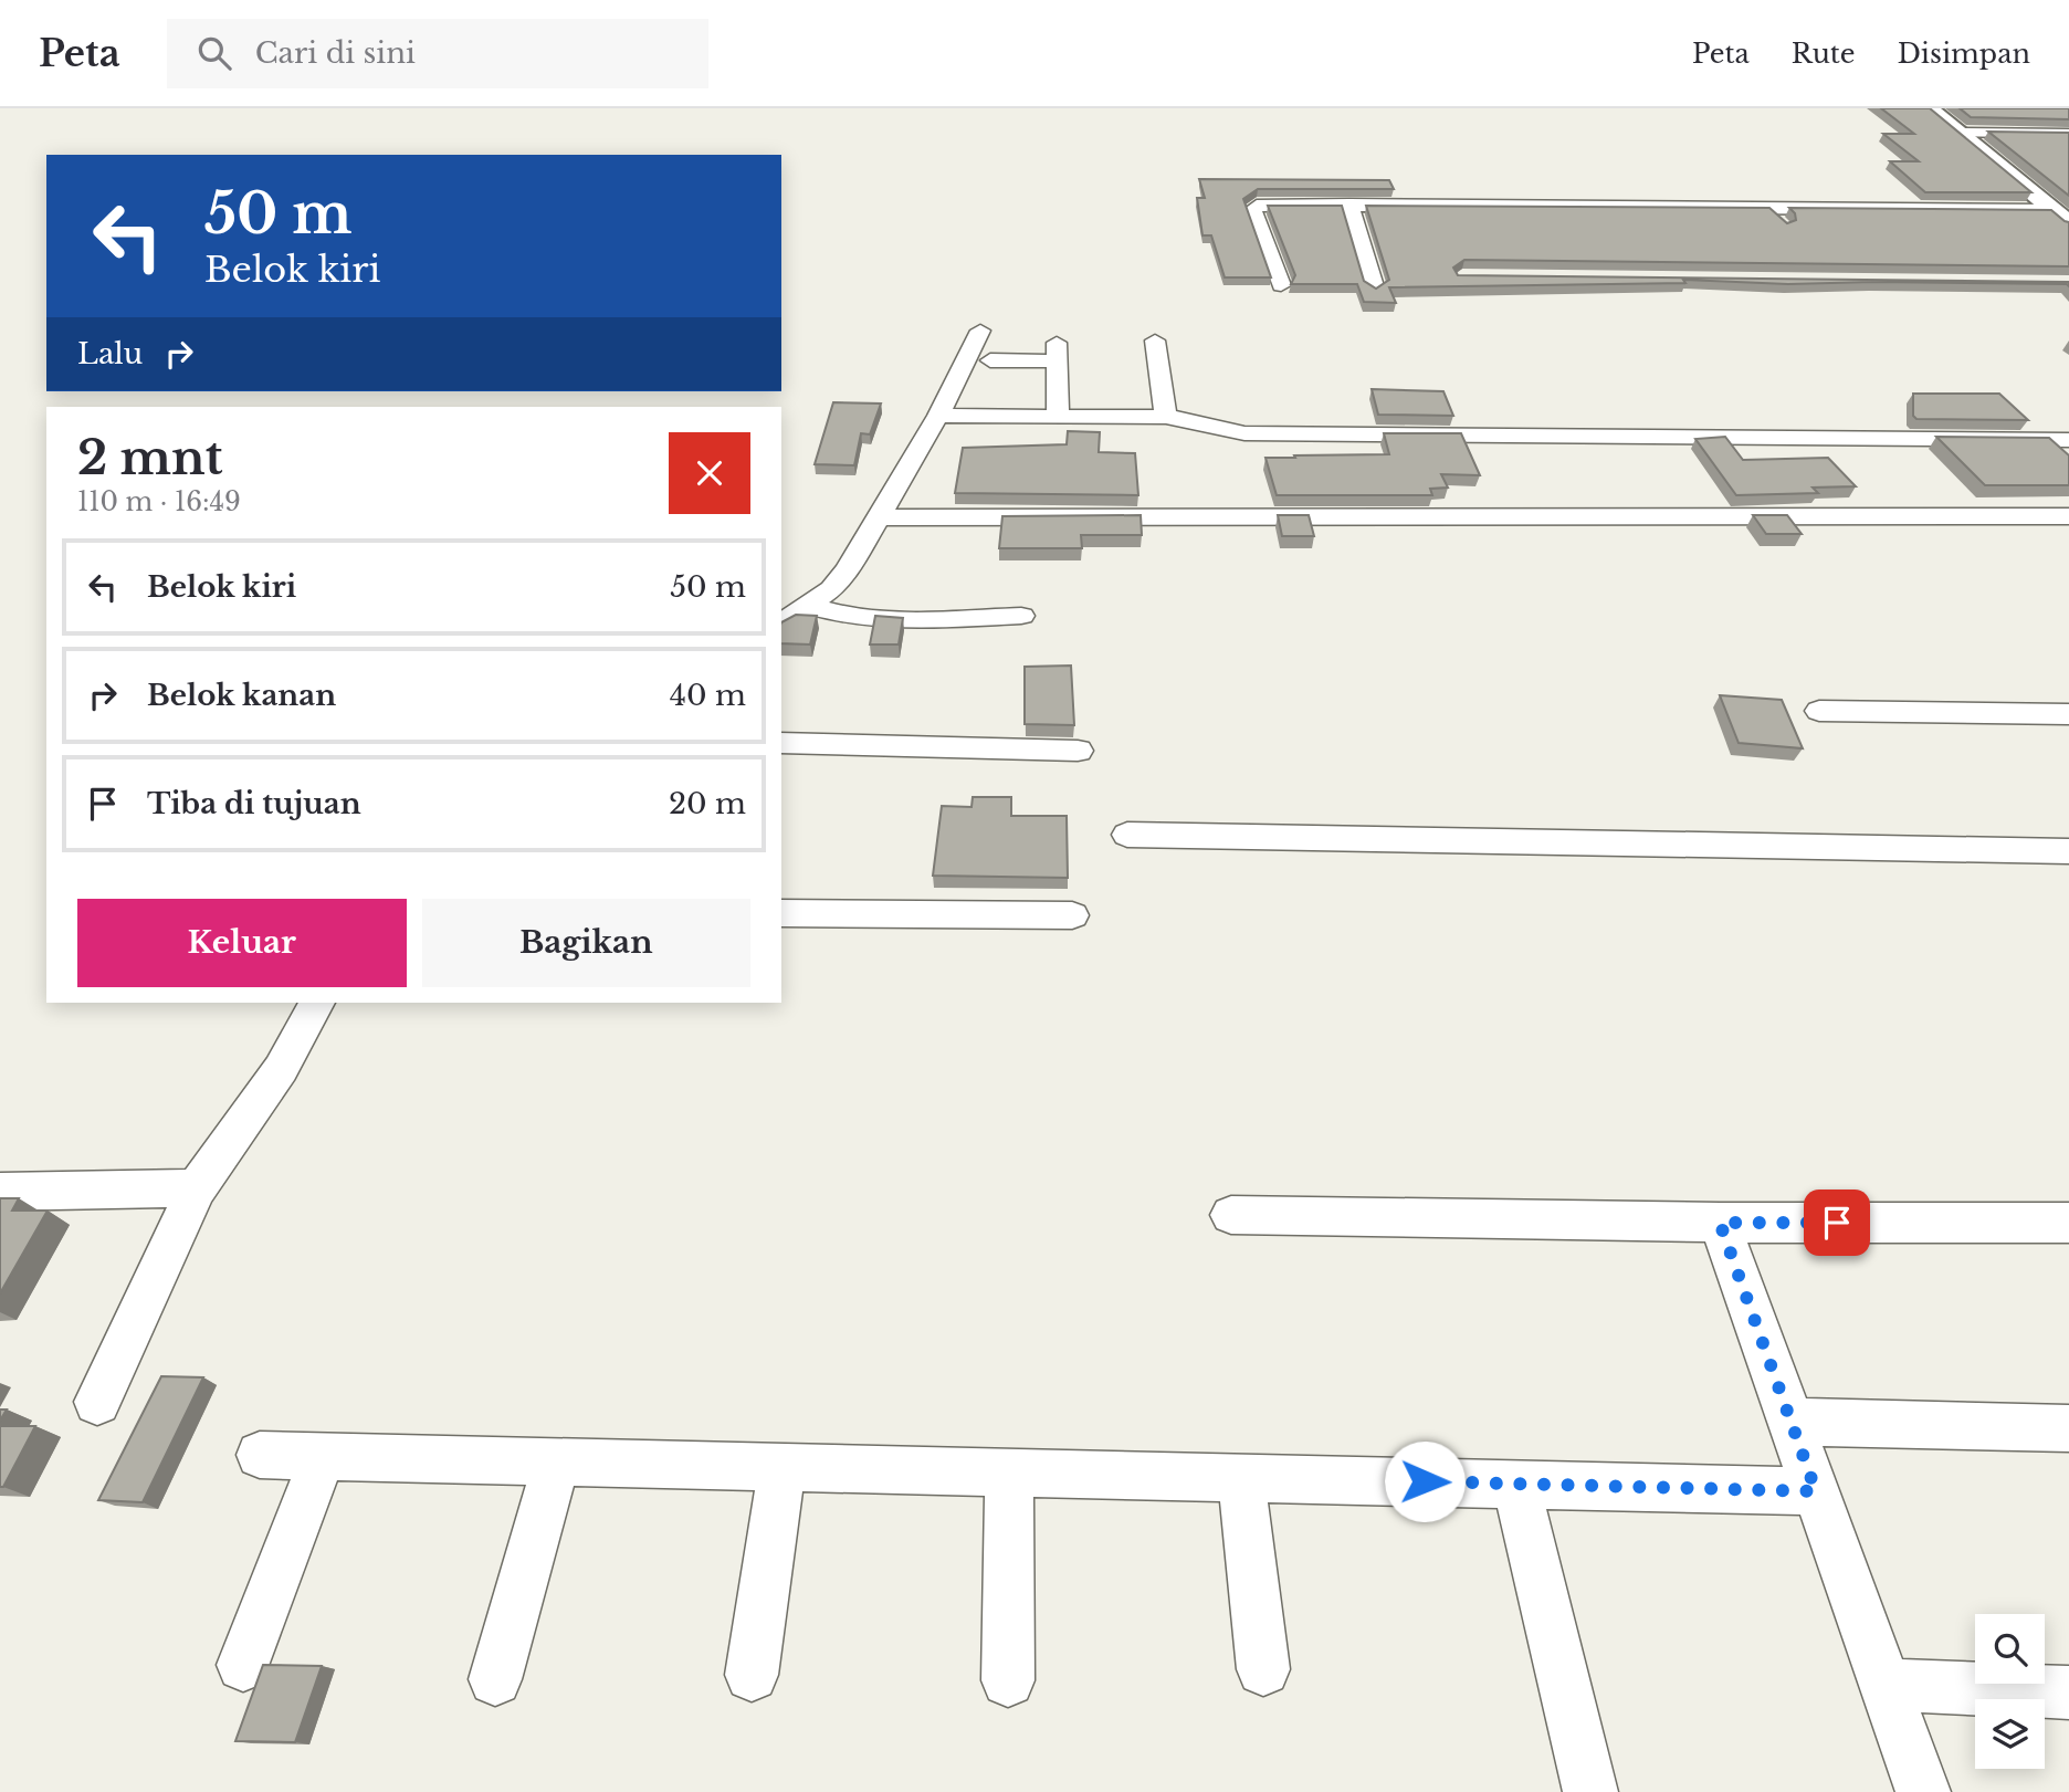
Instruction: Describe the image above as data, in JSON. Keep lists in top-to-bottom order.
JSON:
{
  "page": {
    "header": "Peta",
    "search": "Cari di sini",
    "nav": ["Peta", "Rute", "Disimpan"],
    "turn": ["50 m", "Belok kiri"],
    "then": "Lalu",
    "heading": ["2 mnt", "110 m · 16:49"],
    "list": [
      {
        "name": "Belok kiri",
        "value": "50 m"
      },
      {
        "name": "Belok kanan",
        "value": "40 m"
      },
      {
        "name": "Tiba di tujuan",
        "value": "20 m"
      }
    ],
    "buttons": ["Keluar", "Bagikan"]
  }
}
